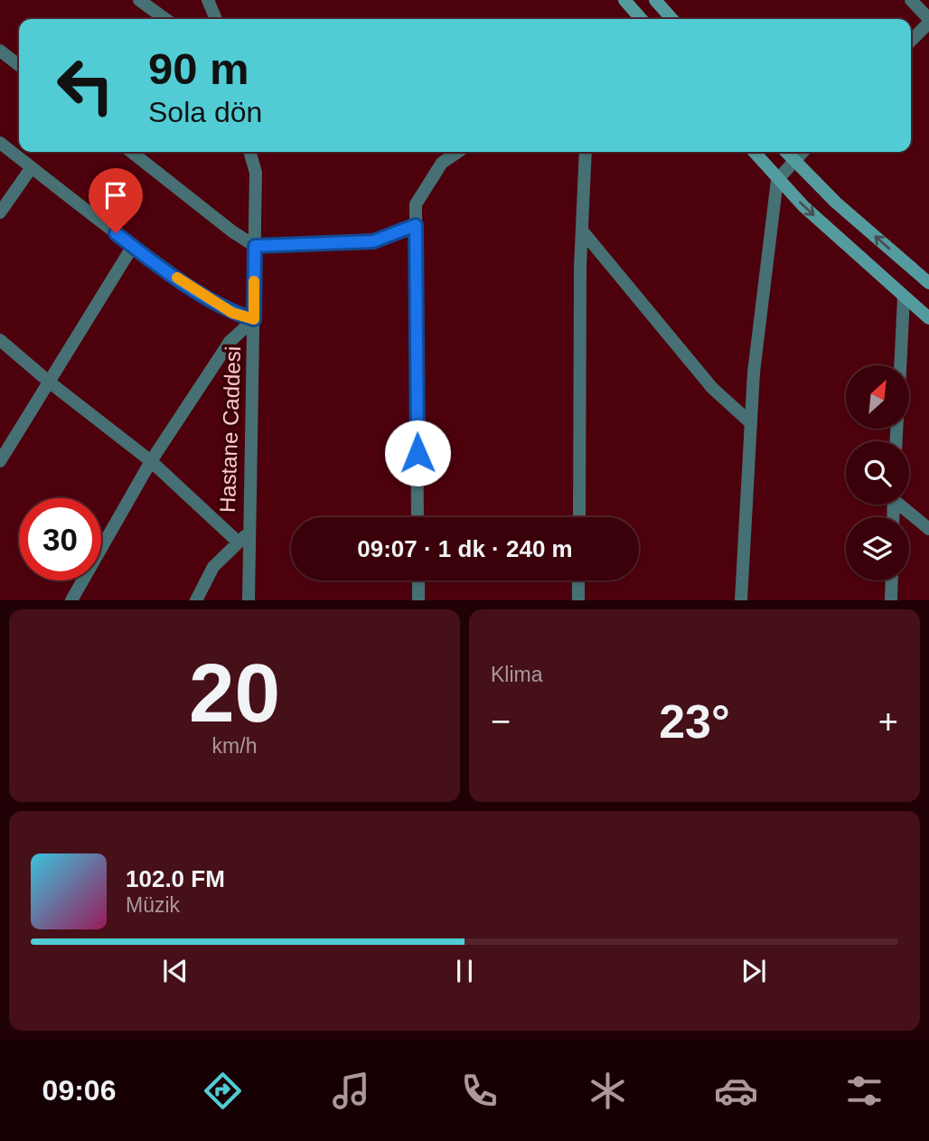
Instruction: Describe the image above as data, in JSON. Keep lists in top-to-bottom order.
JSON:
{
  "streets": {
    "street": ["Hastane Caddesi"]
  },
  "north": "top right",
  "page": {
    "turn": ["90 m", "Sola dön"],
    "limit": "30",
    "trip": "09:07 · 1 dk · 240 m",
    "tile": [
      ["20", "km/h"],
      "Klima"
    ],
    "heat": ["−", "23°", "+"],
    "song": ["102.0 FM", "Müzik"],
    "tabs": "09:06"
  }
}
